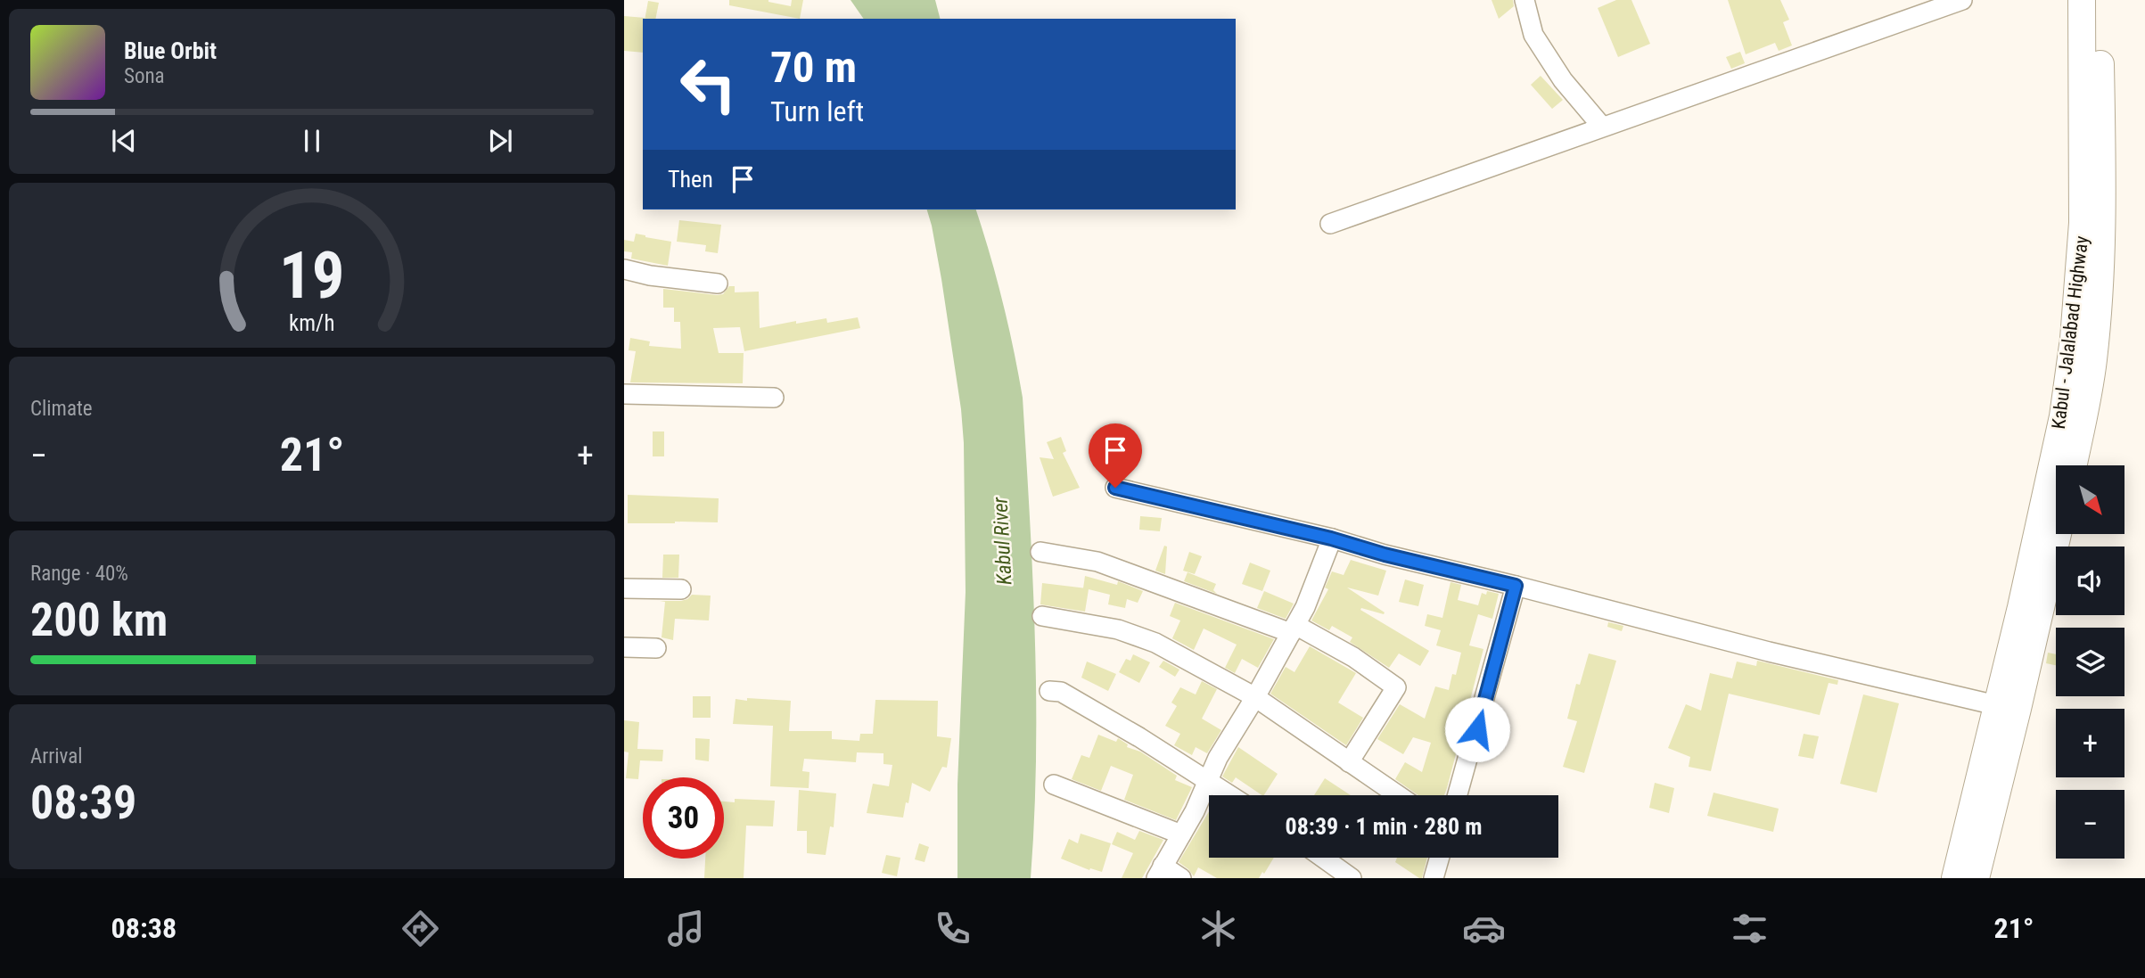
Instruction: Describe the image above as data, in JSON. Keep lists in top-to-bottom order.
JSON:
{
  "streets": {
    "highway": ["Kabul - Jalalabad Highway"]
  },
  "water": ["Kabul River"],
  "north": "bottom right",
  "page": {
    "turn": ["70 m", "Turn left"],
    "song": ["Blue Orbit", "Sona"],
    "then": "Then",
    "tile": [
      "Climate",
      ["Range · 40%", "200 km"],
      ["Arrival", "08:39"]
    ],
    "heat": ["−", "21°", "+"],
    "map_buttons": ["+", "−"],
    "limit": "30",
    "trip": "08:39 · 1 min · 280 m",
    "tabs": ["08:38", "21°"],
    "gauge": ["19", "km/h"]
  }
}
